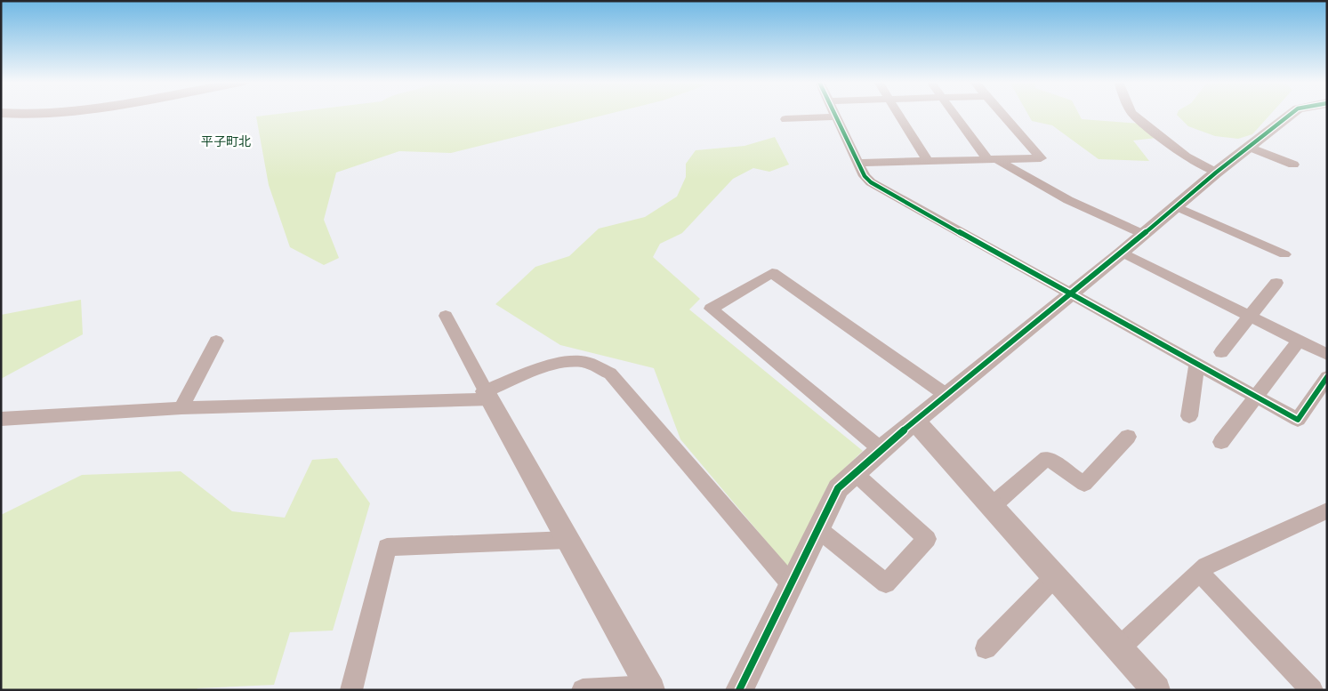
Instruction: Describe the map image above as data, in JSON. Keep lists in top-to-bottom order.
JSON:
{
  "districts": ["平子町北"]
}
